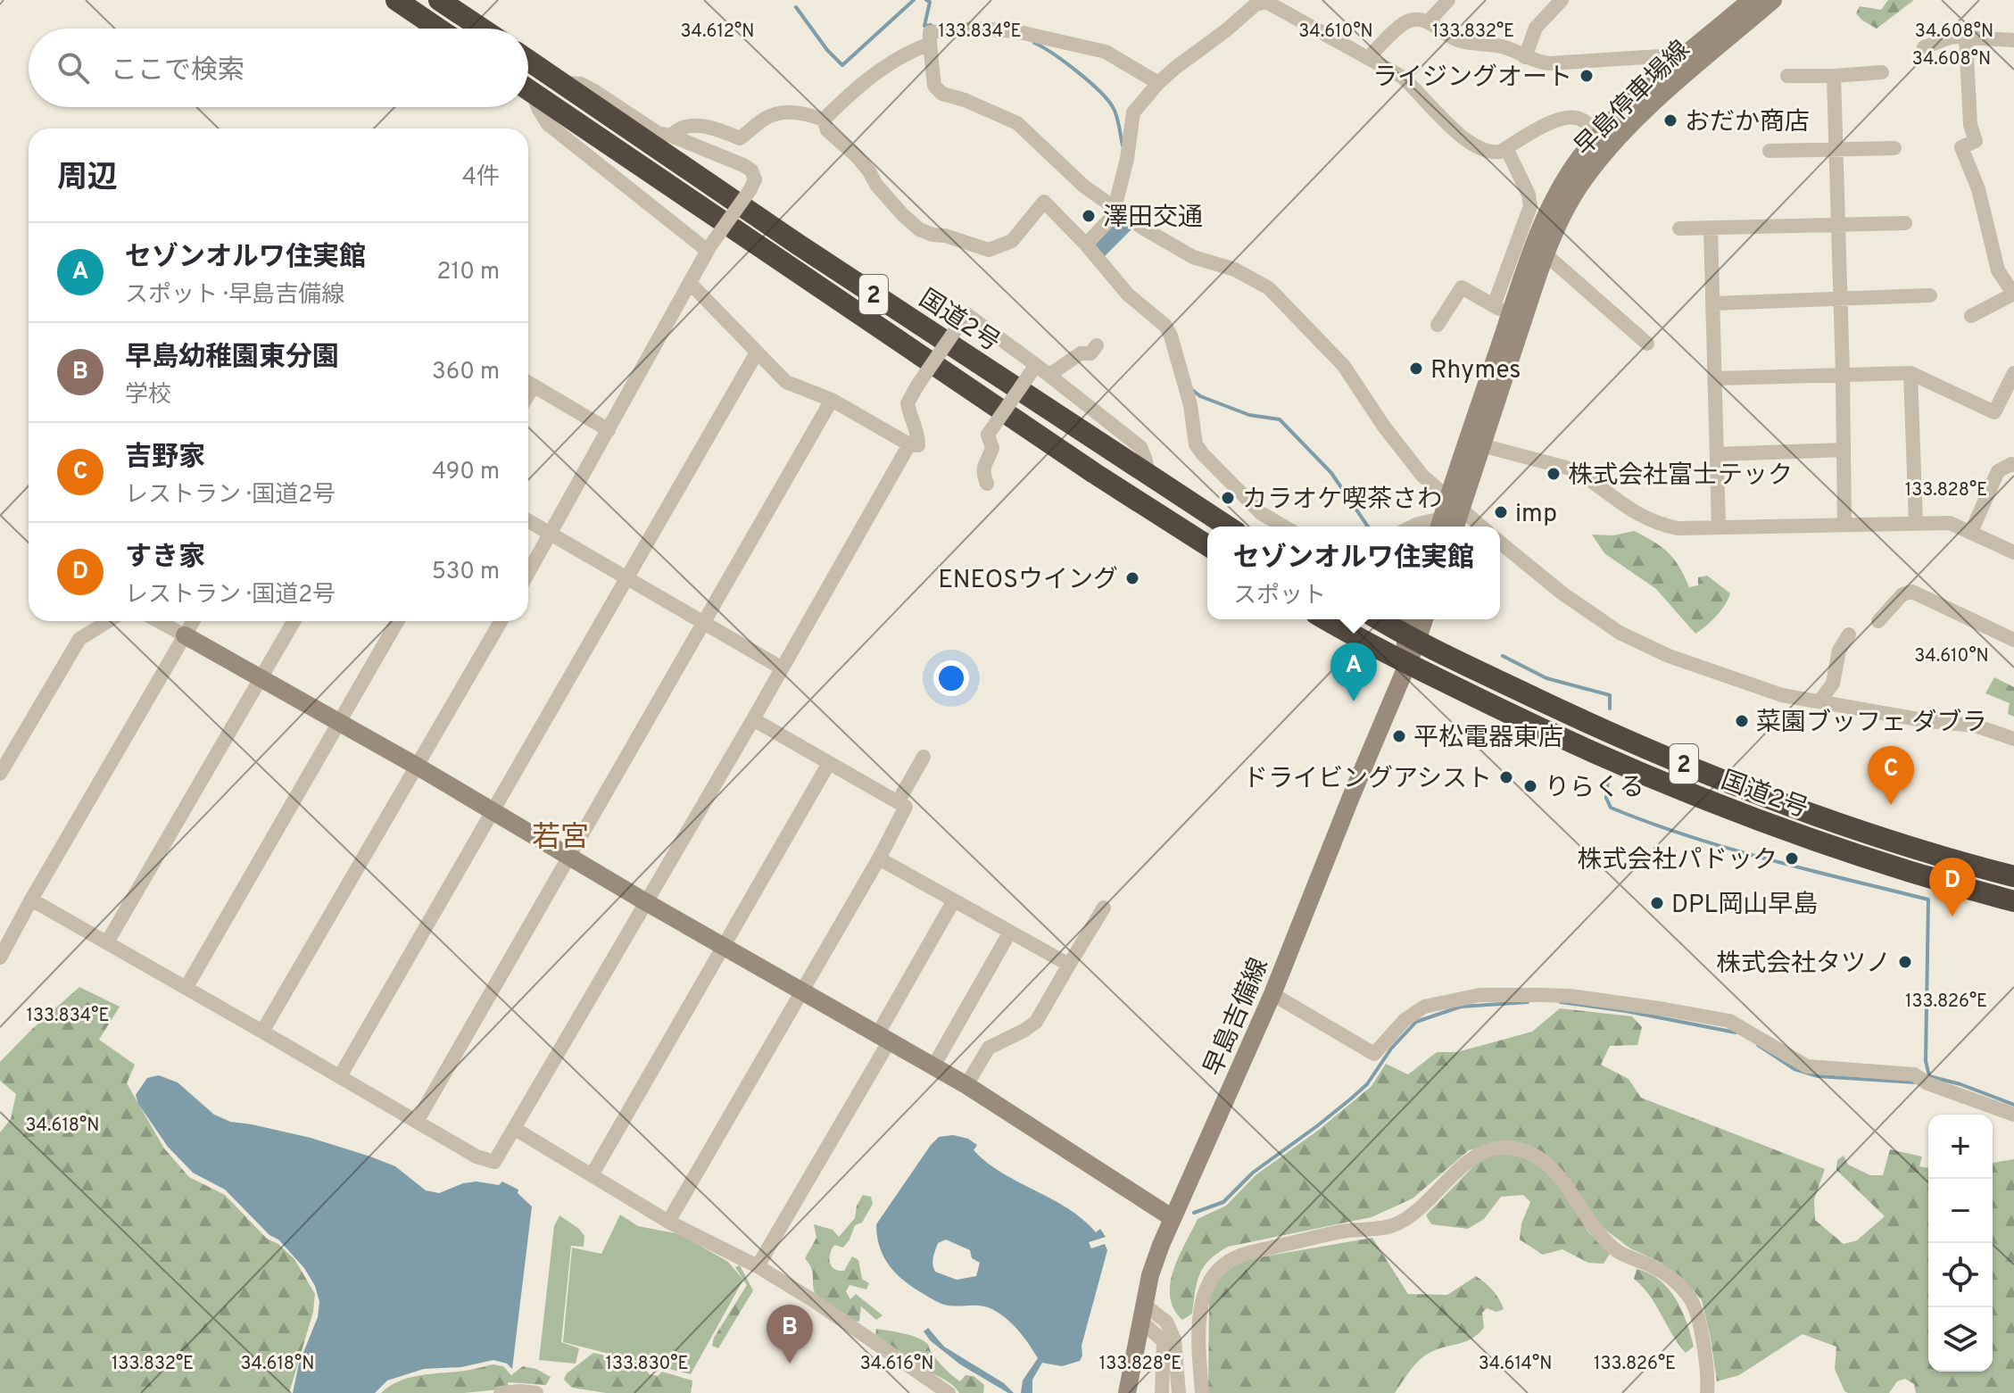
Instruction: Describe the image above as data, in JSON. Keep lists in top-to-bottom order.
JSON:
{
  "streets": {
    "highway": ["2", "国道2号"],
    "main road": ["早島停車場線", "早島吉備線"]
  },
  "crossings": [
    ["国道2号", "早島吉備線"]
  ],
  "districts": ["若宮"],
  "places": [
    "ライジングオート",
    "おだか商店",
    "澤田交通",
    "Rhymes",
    "株式会社富士テック",
    "カラオケ喫茶さわ",
    "imp",
    "ENEOSウイング",
    "菜園ブッフェ ダブラ",
    "平松電器東店",
    "ドライビングアシスト",
    "りらくる",
    "株式会社パドック",
    "DPL岡山早島",
    "株式会社タツノ"
  ],
  "page": {
    "search": "ここで検索",
    "heading": ["周辺", "4件"],
    "list": [
      {
        "mark": "A",
        "name": "セゾンオルワ住実館",
        "note": "スポット · 早島吉備線",
        "value": "210 m"
      },
      {
        "mark": "B",
        "name": "早島幼稚園東分園",
        "note": "学校",
        "value": "360 m"
      },
      {
        "mark": "C",
        "name": "吉野家",
        "note": "レストラン · 国道2号",
        "value": "490 m"
      },
      {
        "mark": "D",
        "name": "すき家",
        "note": "レストラン · 国道2号",
        "value": "530 m"
      }
    ],
    "popup": ["セゾンオルワ住実館", "スポット"],
    "pins": [
      "A",
      "C",
      "D",
      "B"
    ],
    "map_buttons": ["+", "−"]
  },
  "coordinates": [
    "34.612°N",
    "34.610°N",
    "34.608°N",
    "133.834°E",
    "133.832°E",
    "133.828°E",
    "133.826°E",
    "34.618°N",
    "133.830°E",
    "34.616°N",
    "34.614°N"
  ]
}
